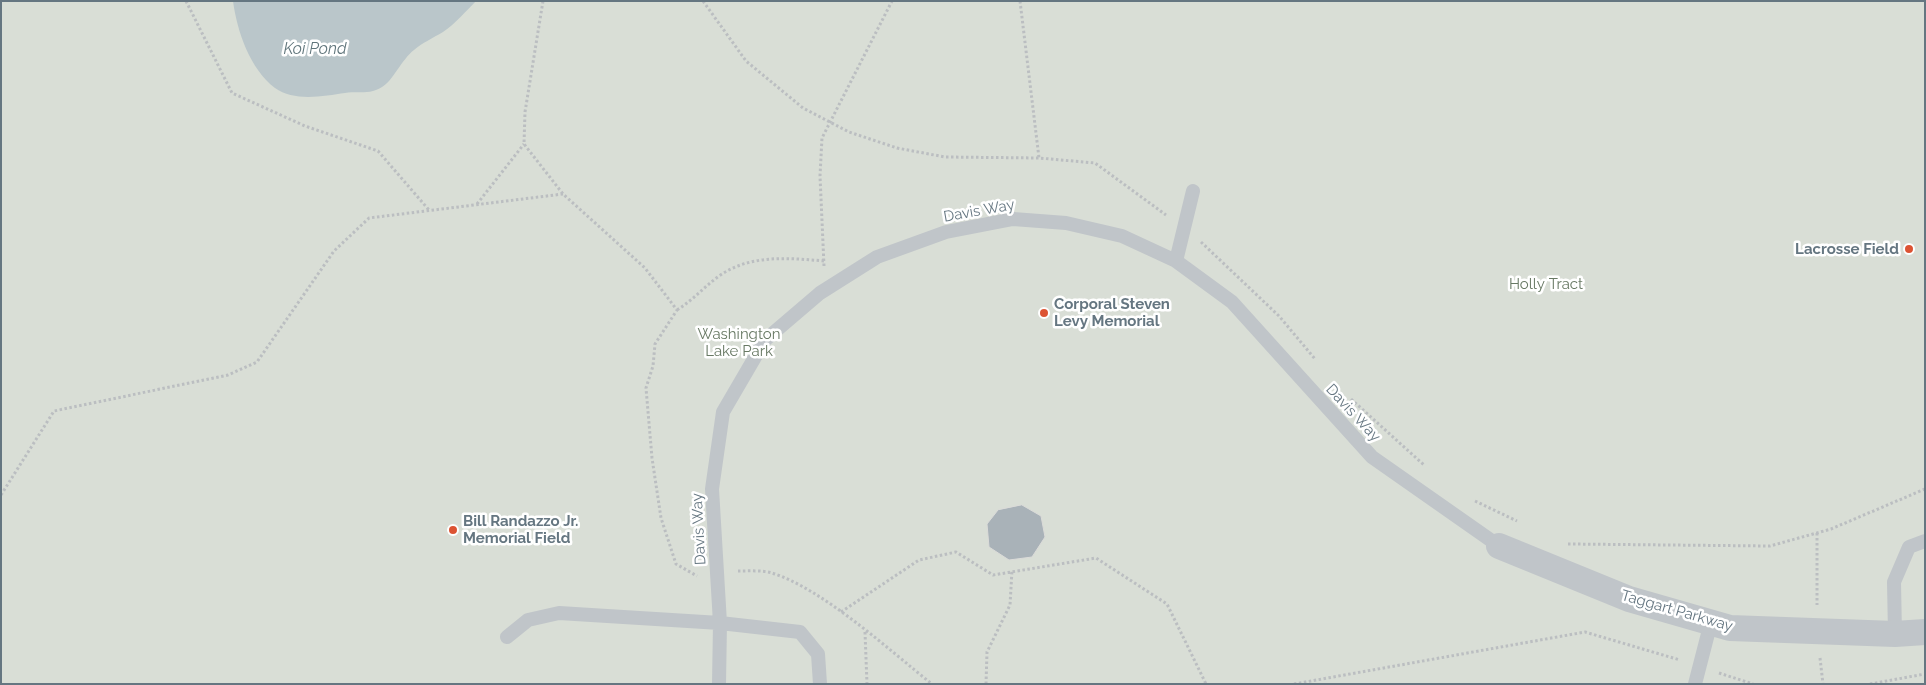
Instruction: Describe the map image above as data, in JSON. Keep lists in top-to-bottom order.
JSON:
{
  "streets": {
    "street": ["Taggart Parkway"],
    "lane": ["Davis Way"]
  },
  "crossings": [
    ["Davis Way", "Taggart Parkway"]
  ],
  "water": ["Koi Pond"],
  "parks": ["Holly Tract", "Washington Lake Park"],
  "places": ["Lacrosse Field", "Corporal Steven Levy Memorial", "Bill Randazzo Jr. Memorial Field"]
}
